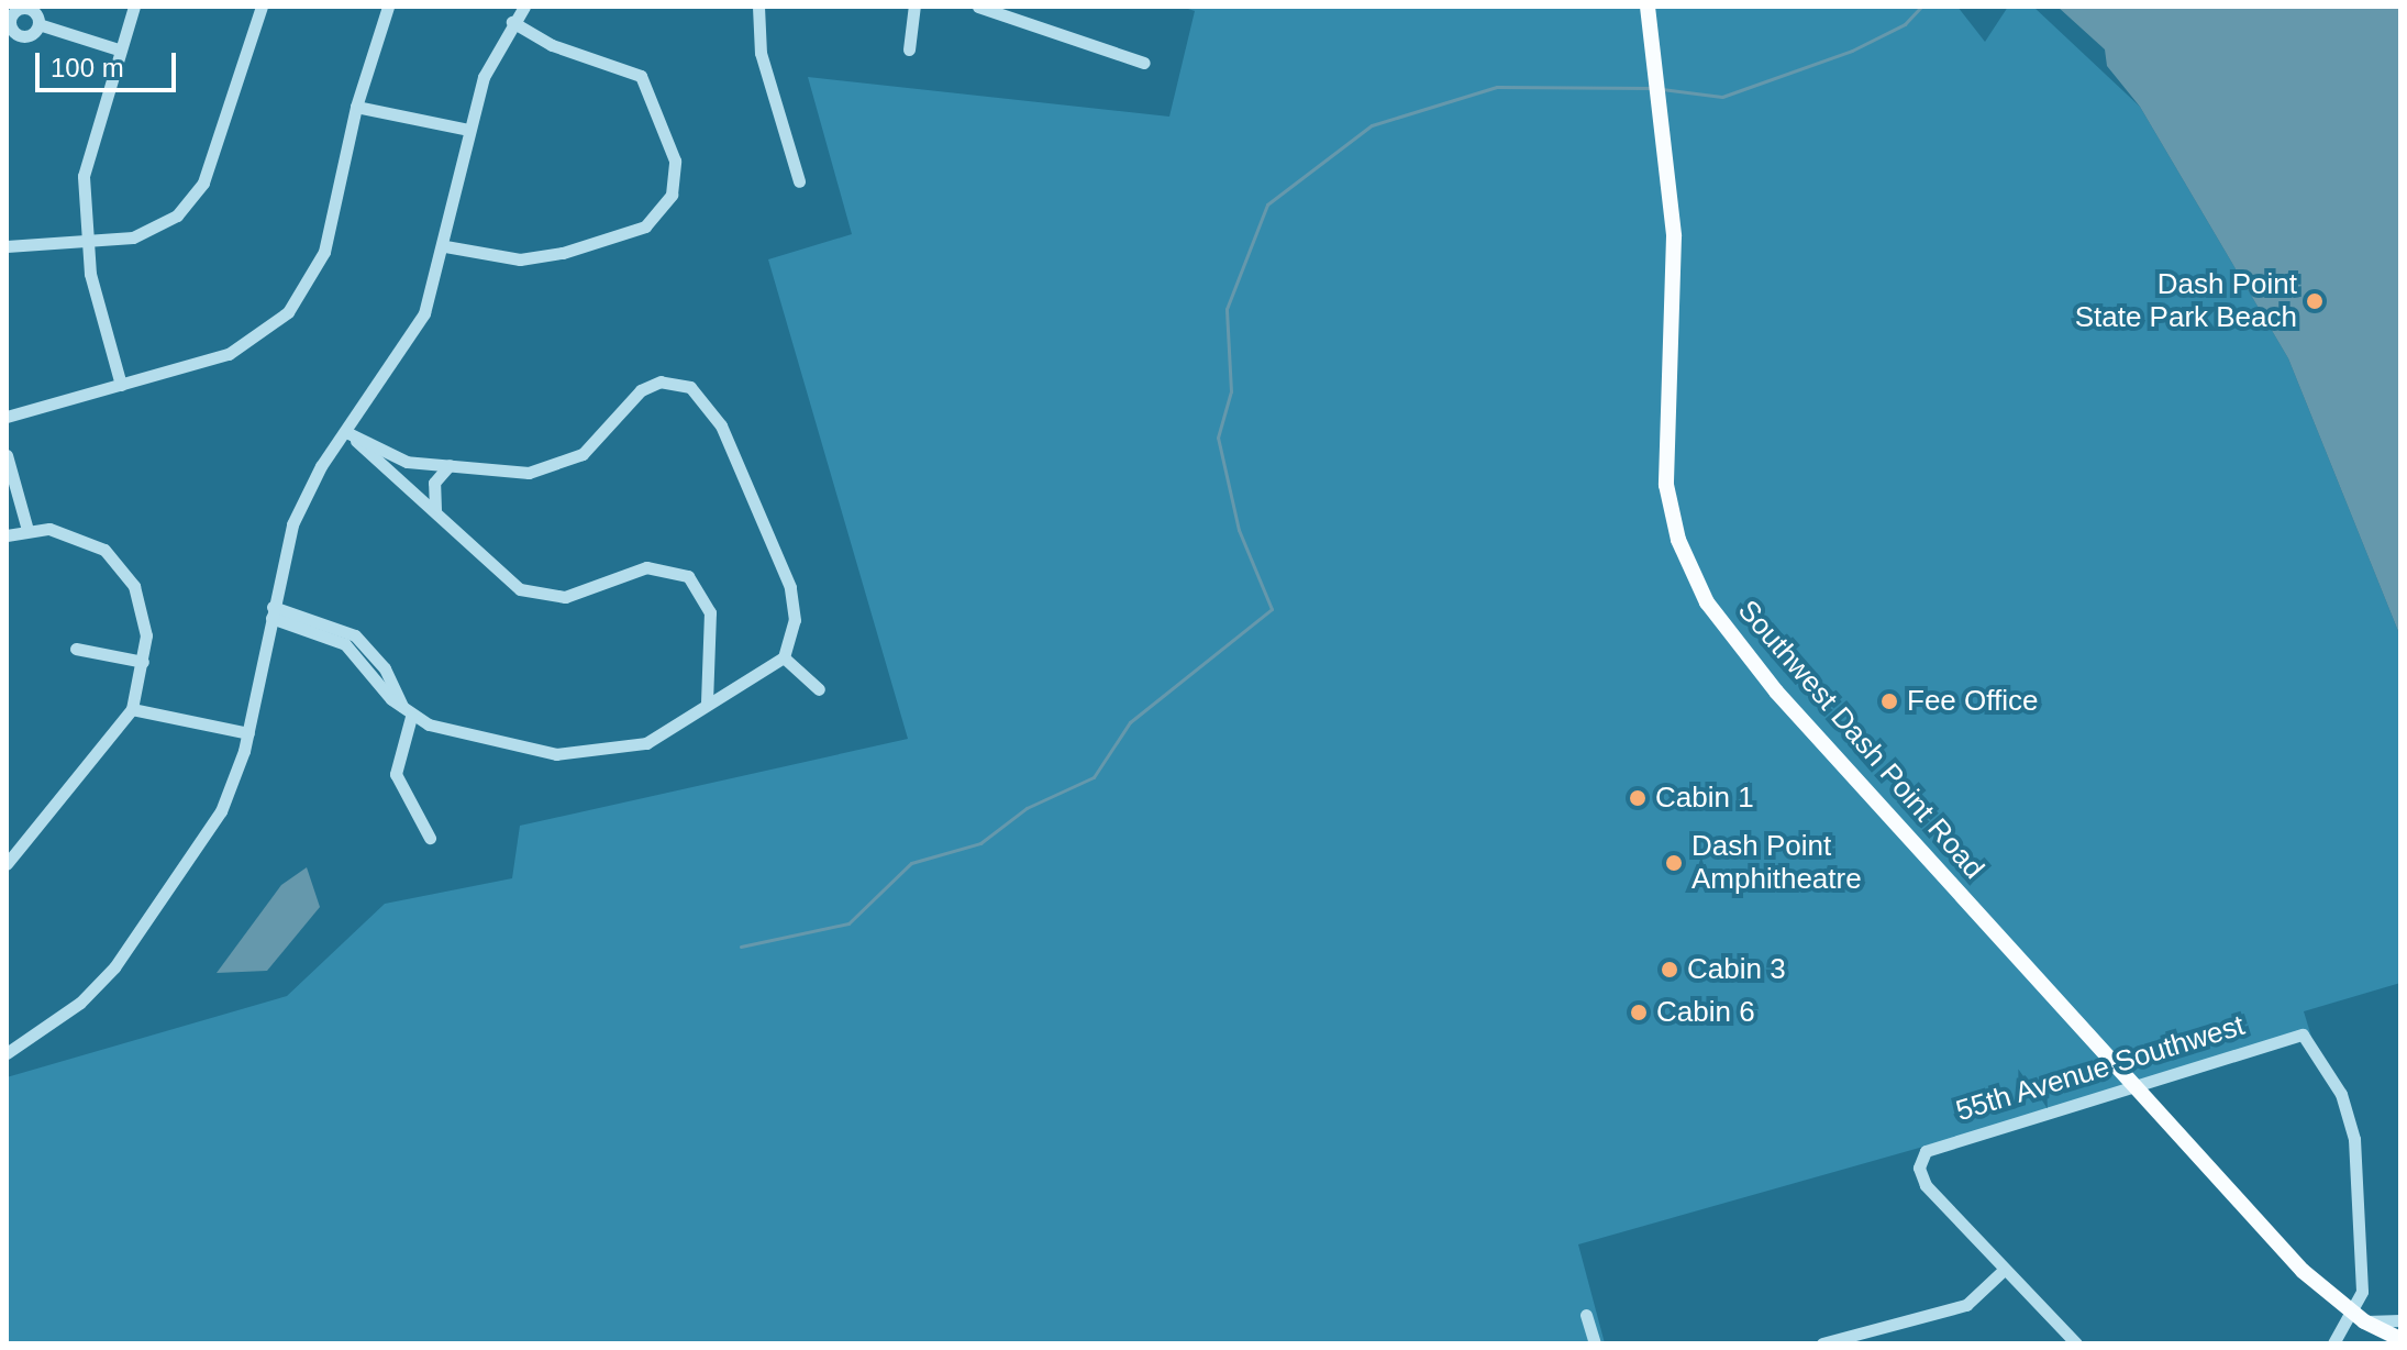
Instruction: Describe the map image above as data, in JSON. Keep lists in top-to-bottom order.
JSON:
{
  "streets": {
    "main road": ["Southwest Dash Point Road"],
    "street": ["55th Avenue Southwest"]
  },
  "crossings": [
    ["Southwest Dash Point Road", "55th Avenue Southwest"]
  ],
  "places": [
    "Dash Point State Park Beach",
    "Fee Office",
    "Cabin 1",
    "Dash Point Amphitheatre",
    "Cabin 3",
    "Cabin 6"
  ],
  "scale_bar": "100 m"
}
